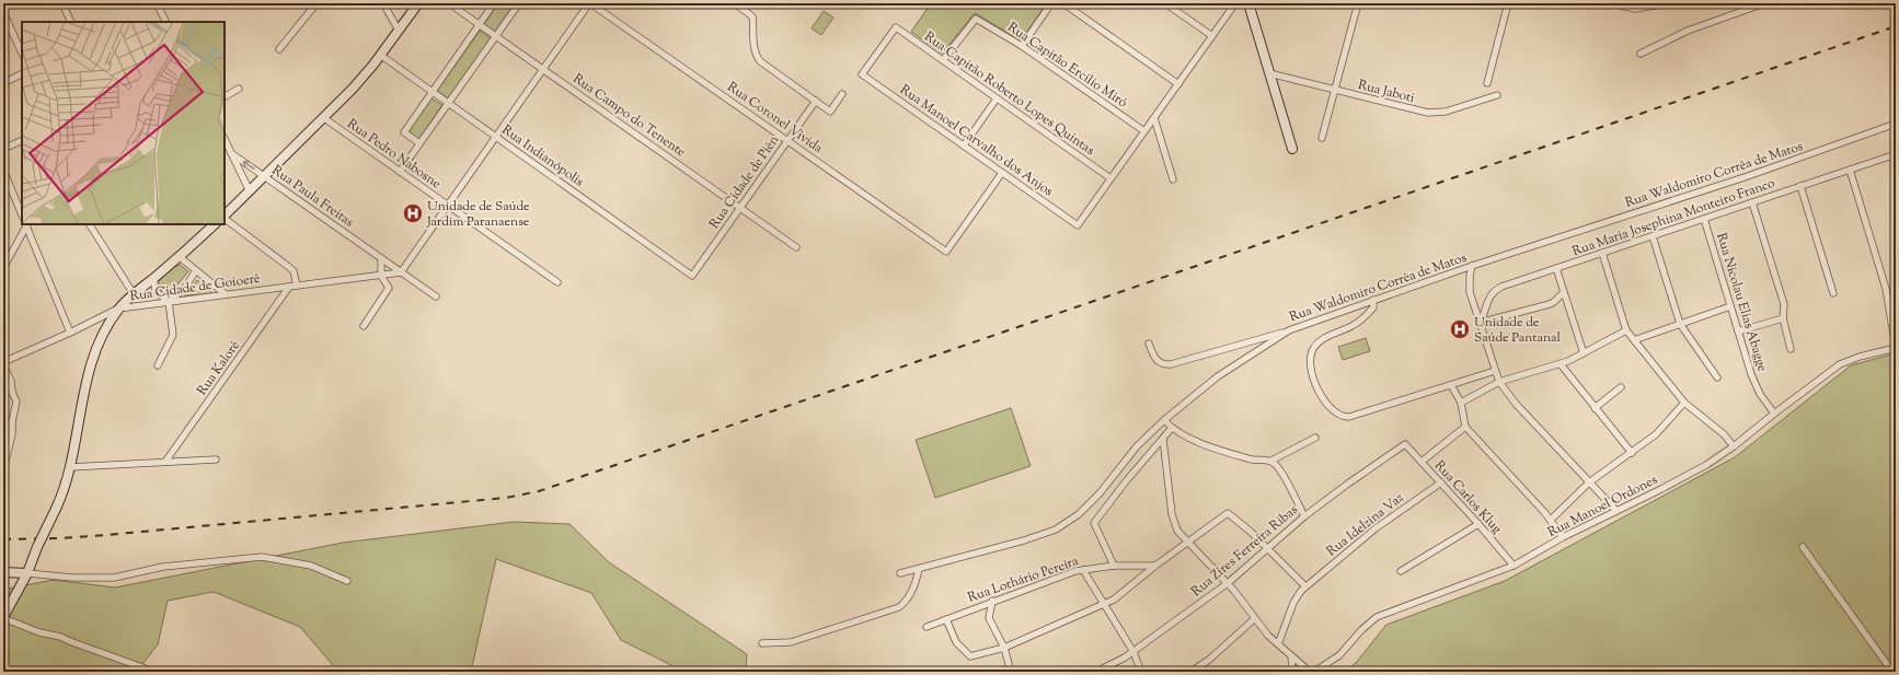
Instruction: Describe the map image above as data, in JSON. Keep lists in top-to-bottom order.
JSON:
{
  "streets": {
    "street": [
      "Rua Capitão Ercílio Miró",
      "Rua Jaboti",
      "Rua Capitão Roberto Lopes Quintas",
      "Rua Campo do Tenente",
      "Rua Coronel Vivida",
      "Rua Manoel Carvalho dos Anjos",
      "Rua Pedro Nabosne",
      "Rua Indianópolis",
      "Rua Waldomiro Corrêa de Matos",
      "Rua Cidade de Piên",
      "Rua Paula Freitas",
      "Rua Maria Josephina Monteiro Franco",
      "Rua Cidade de Goioerê",
      "Rua Nicolau Elias Abagge",
      "Rua Kaloré",
      "Rua Carlos Klug",
      "Rua Manoel Ordones",
      "Rua Idelzina Vaz",
      "Rua Zires Ferreira Ribas",
      "Rua Lothário Pereira"
    ]
  },
  "crossings": [
    ["Rua Capitão Ercílio Miró", "Rua Capitão Roberto Lopes Quintas"],
    ["Rua Capitão Roberto Lopes Quintas", "Rua Manoel Carvalho dos Anjos"],
    ["Rua Campo do Tenente", "Rua Cidade de Piên"],
    ["Rua Coronel Vivida", "Rua Manoel Carvalho dos Anjos"],
    ["Rua Coronel Vivida", "Rua Cidade de Piên"],
    ["Rua Indianópolis", "Rua Cidade de Piên"],
    ["Rua Paula Freitas", "Rua Cidade de Goioerê"],
    ["Rua Maria Josephina Monteiro Franco", "Rua Nicolau Elias Abagge"],
    ["Rua Cidade de Goioerê", "Rua Kaloré"],
    ["Rua Nicolau Elias Abagge", "Rua Manoel Ordones"],
    ["Rua Carlos Klug", "Rua Manoel Ordones"],
    ["Rua Carlos Klug", "Rua Idelzina Vaz"],
    ["Rua Carlos Klug", "Rua Zires Ferreira Ribas"]
  ],
  "places": {
    "hospital": ["Unidade de Saúde Jardim Paranaense", "Unidade de Saúde Pantanal"]
  }
}
